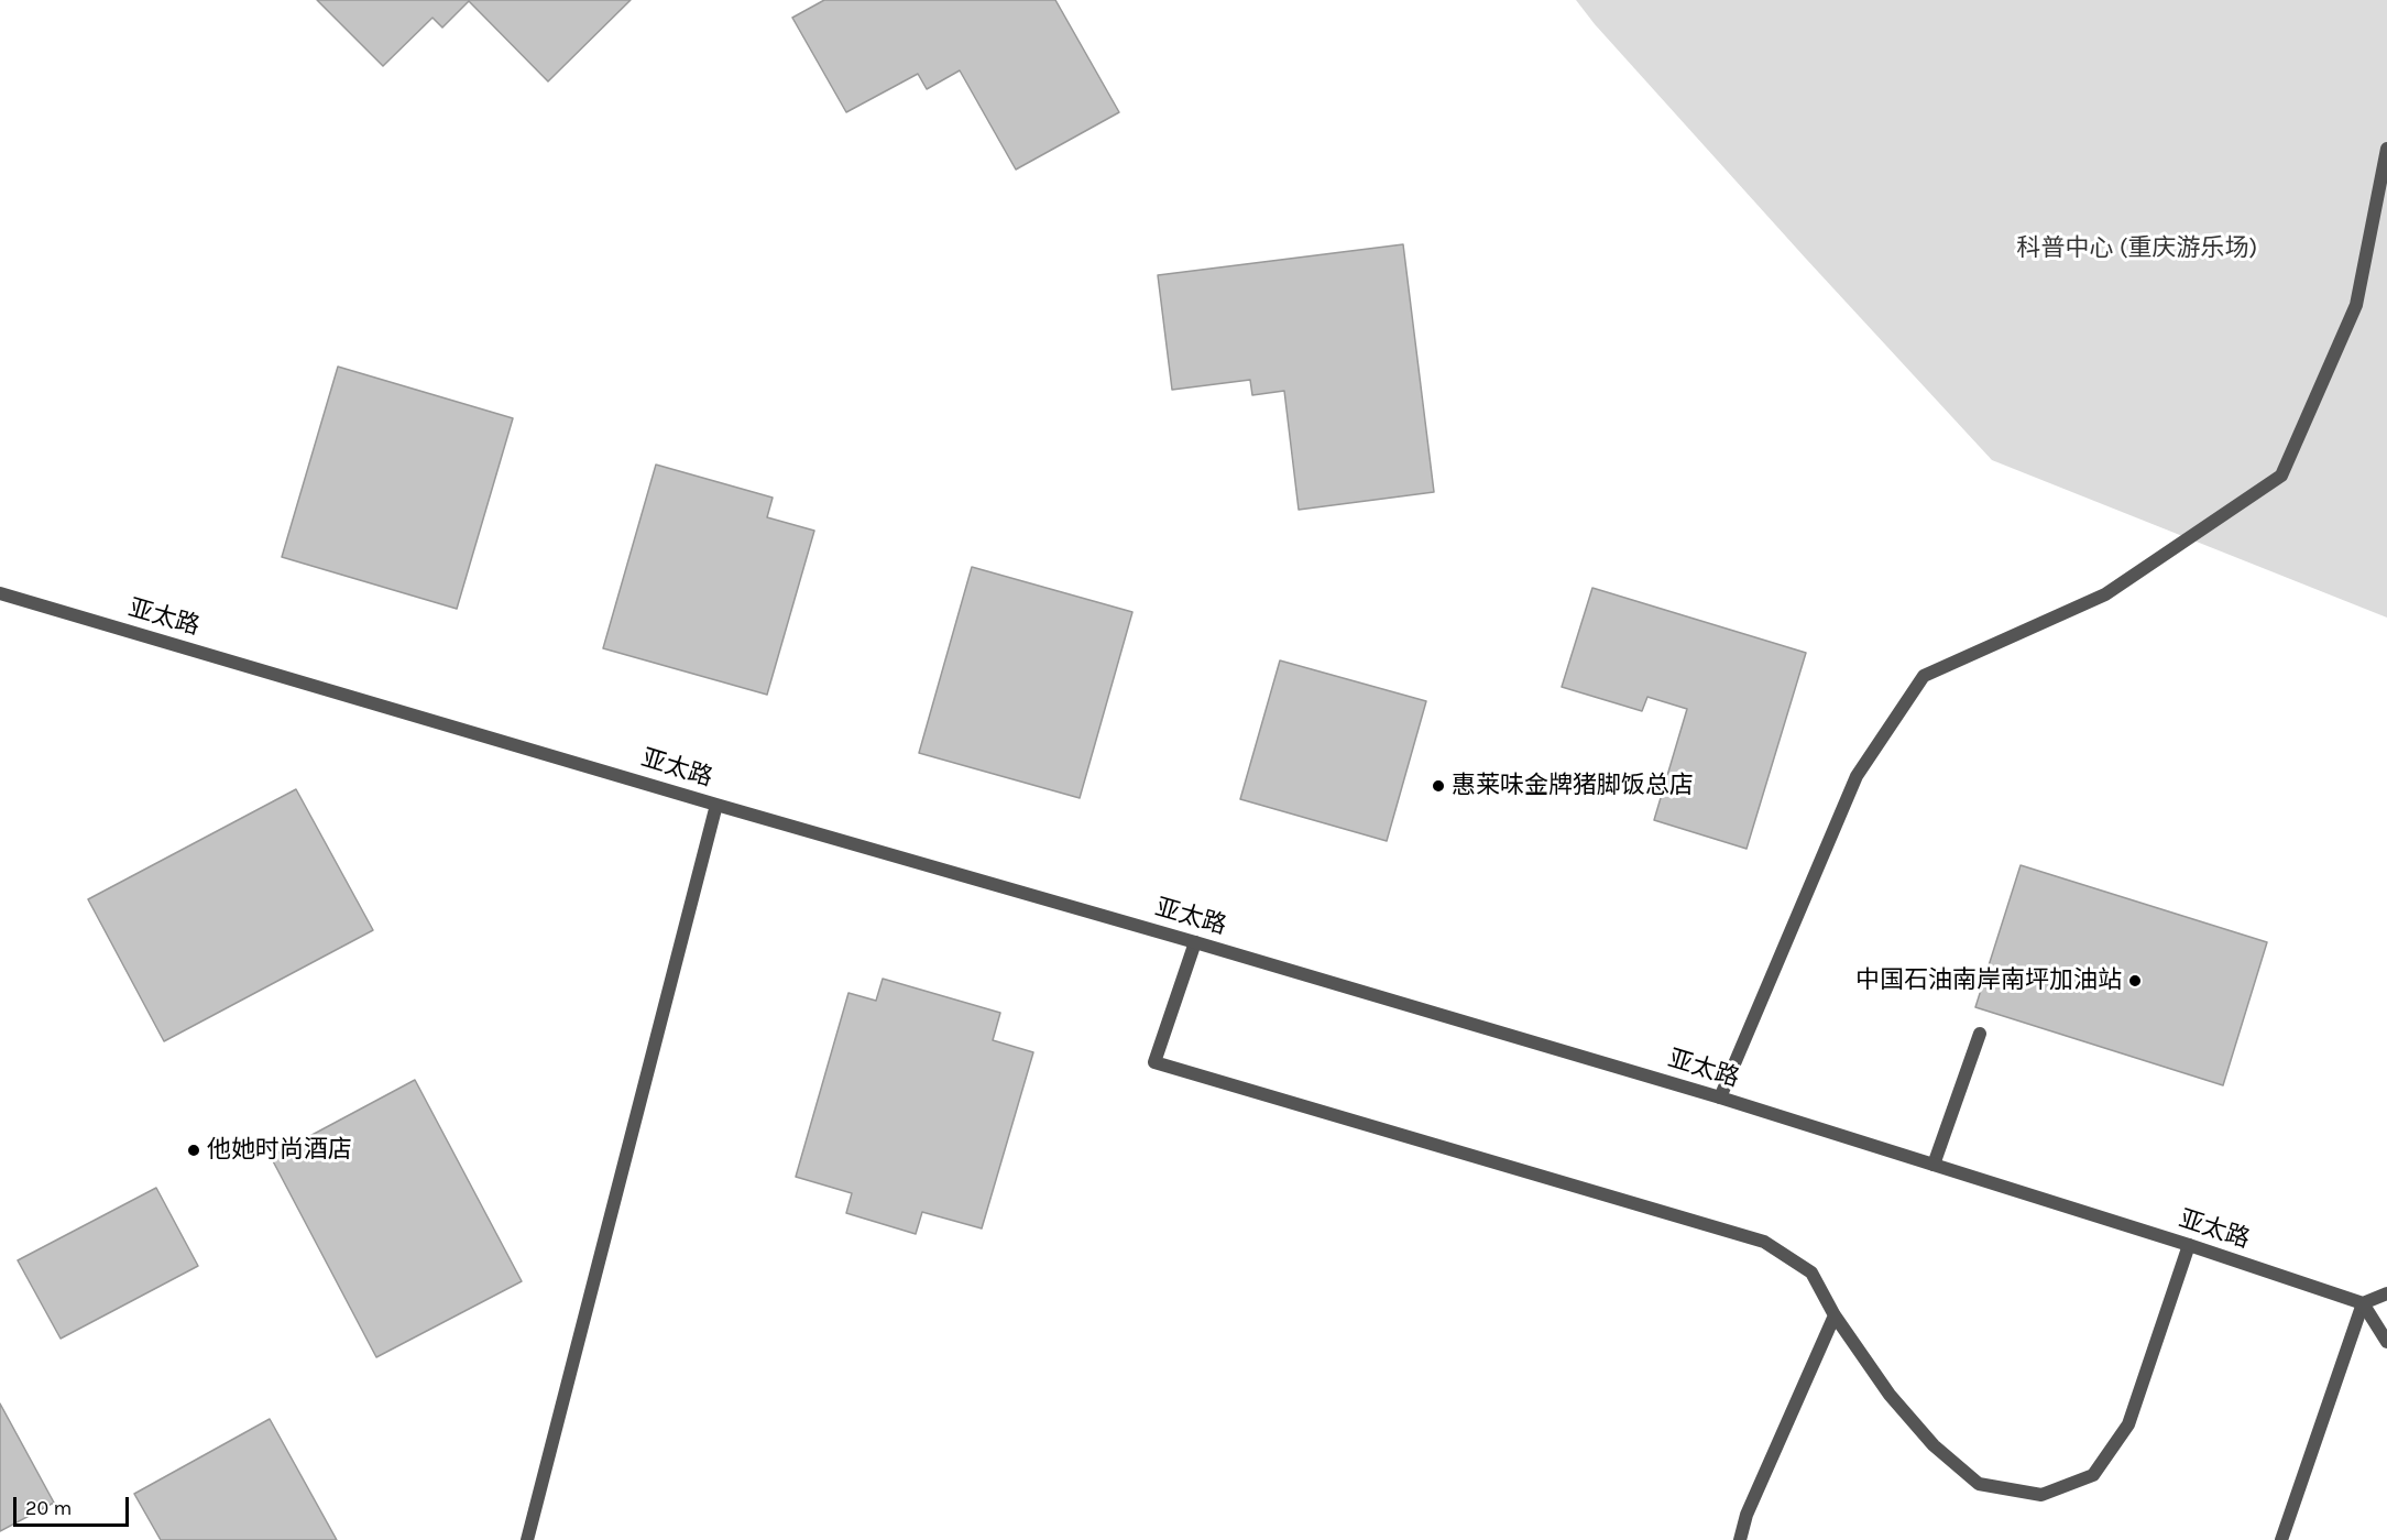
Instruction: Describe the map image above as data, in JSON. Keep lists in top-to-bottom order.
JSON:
{
  "streets": {
    "street": ["亚太路"]
  },
  "parks": ["科普中心 (重庆游乐场)"],
  "places": ["惠莱味金牌猪脚饭总店", "中国石油南岸南坪加油站", "他她时尚酒店"],
  "scale_bar": "20 m"
}
